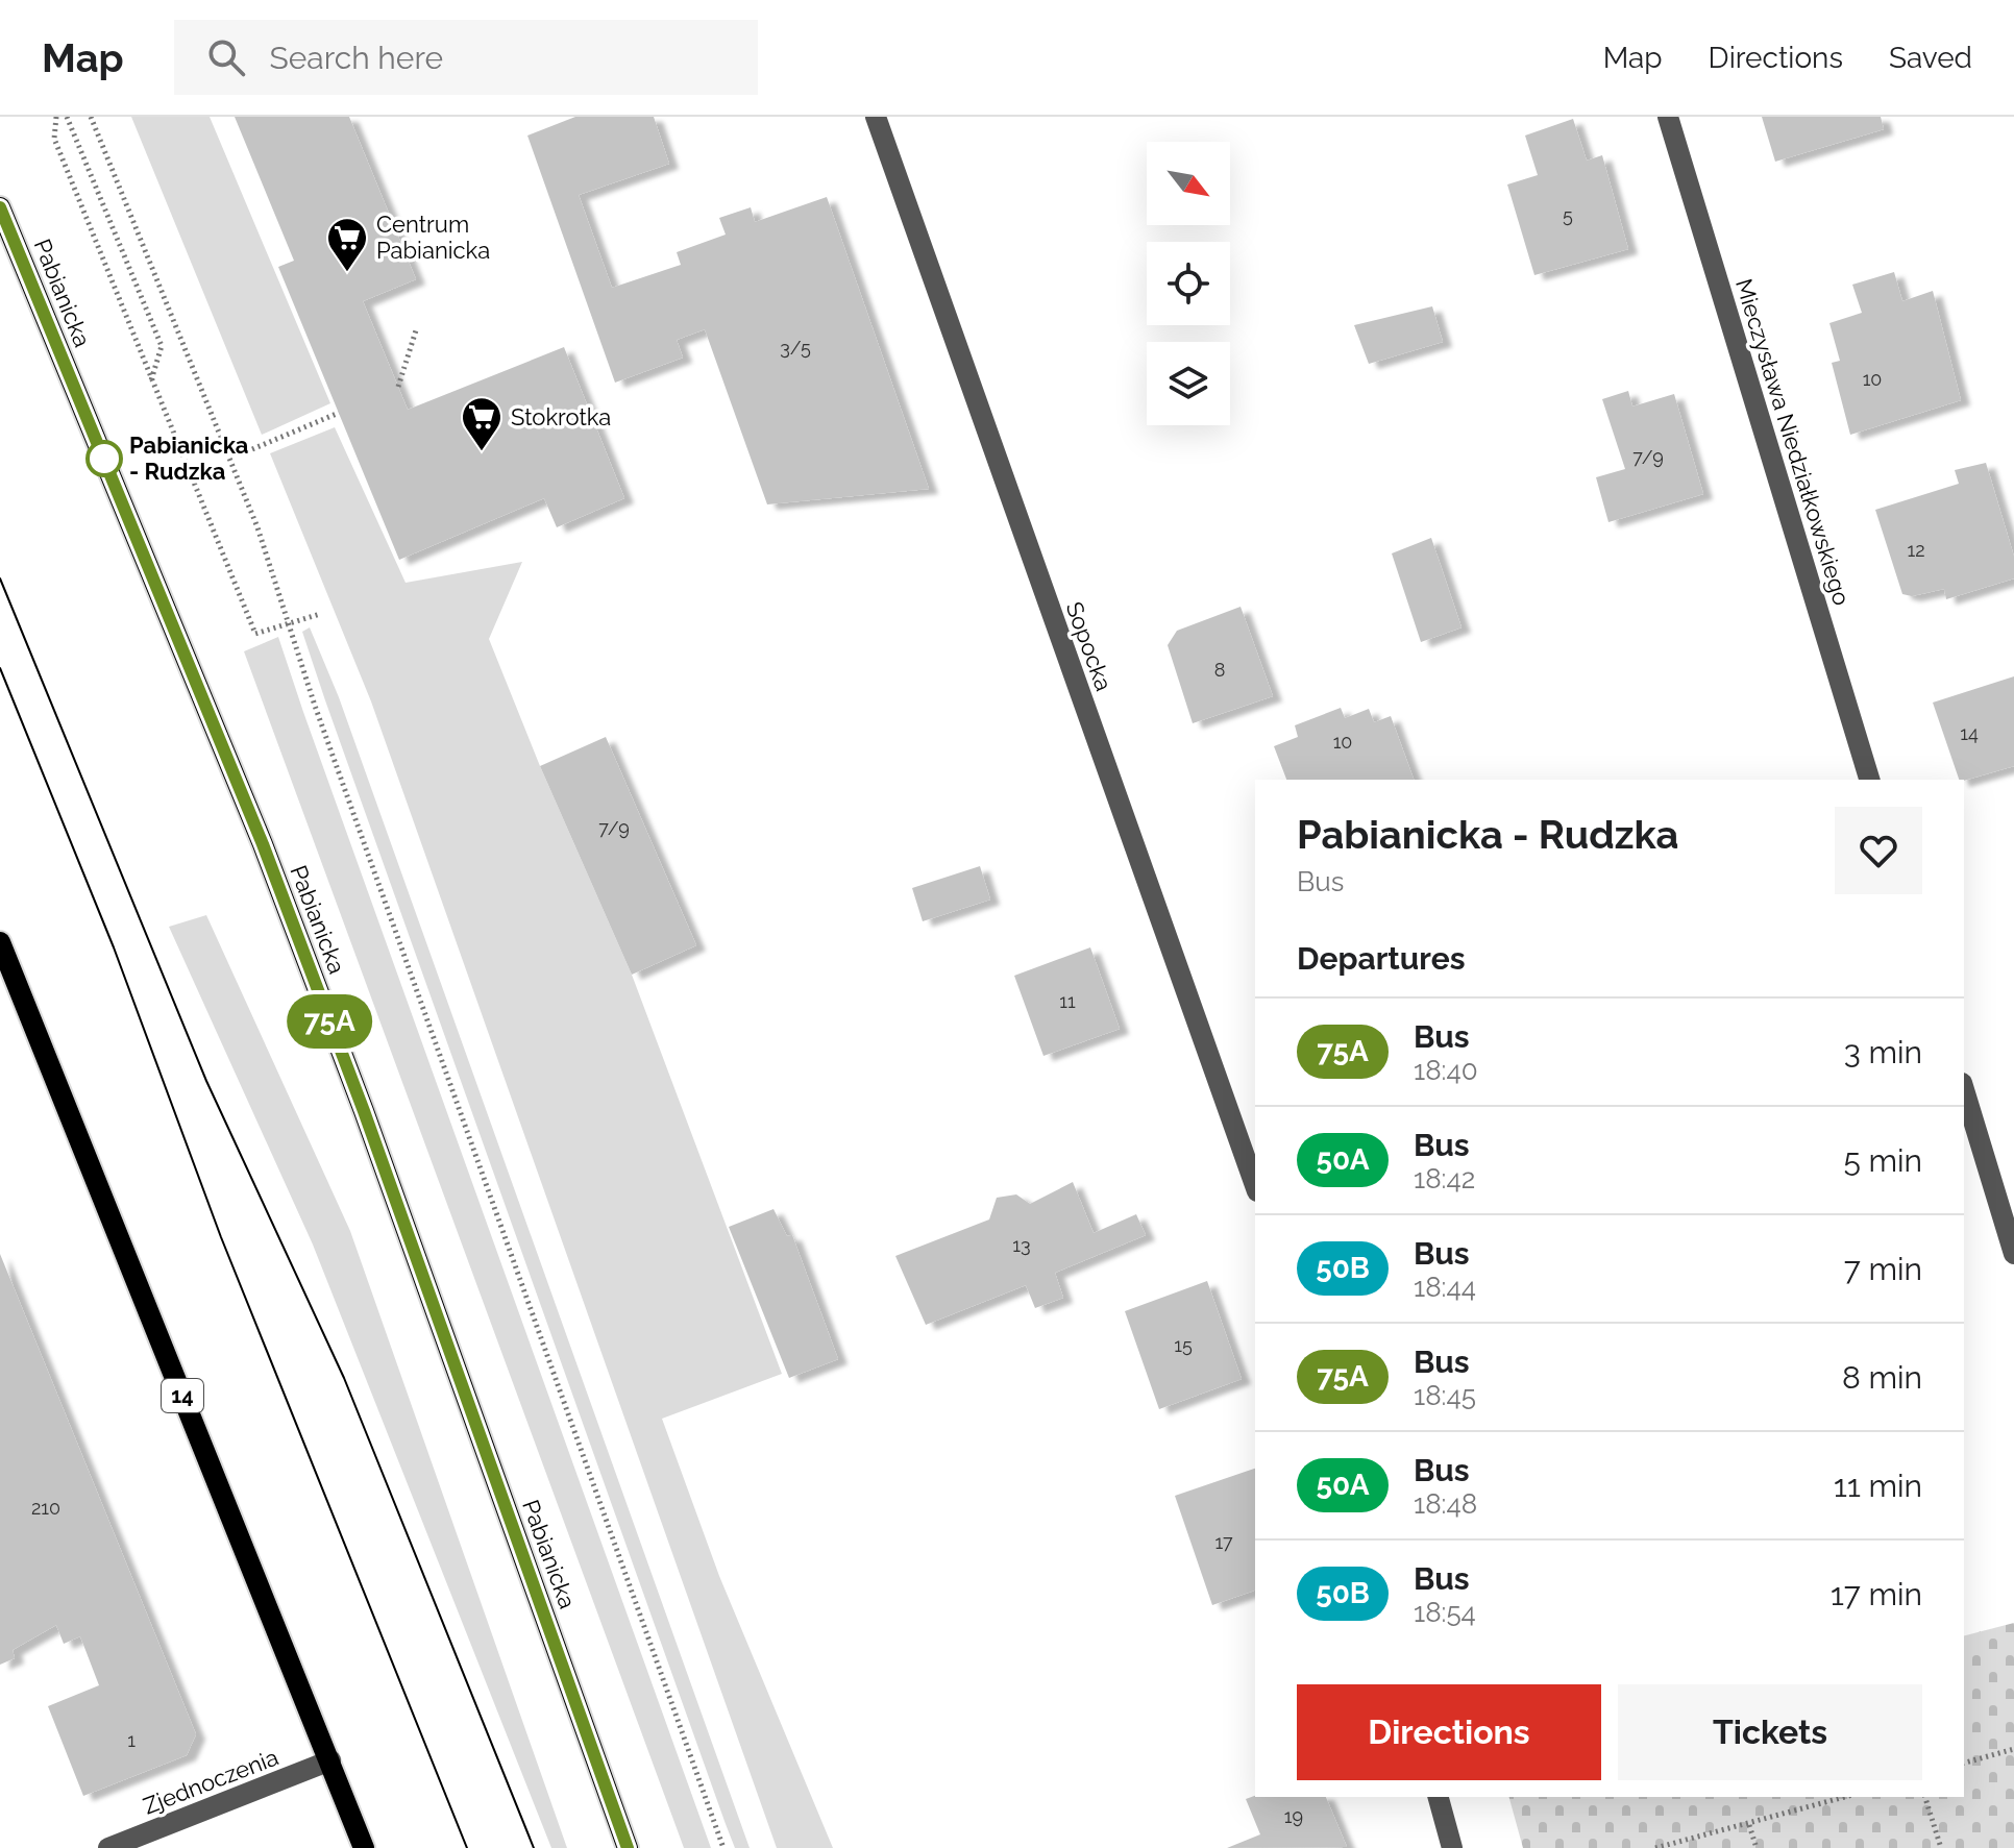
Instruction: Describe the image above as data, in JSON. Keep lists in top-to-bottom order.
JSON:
{
  "streets": {
    "main road": ["Pabianicka", "14"],
    "street": ["Mieczysława Niedziałkowskiego", "Sopocka", "Zjednoczenia"]
  },
  "crossings": [
    ["14", "Zjednoczenia"]
  ],
  "places": {
    "supermarket": ["Centrum Pabianicka", "Stokrotka"],
    "other": ["Pabianicka - Rudzka"]
  },
  "lines": ["bus line 75A"],
  "house_numbers": [
    "5",
    "3/5",
    "10",
    "7/9",
    "12",
    "8",
    "14",
    "10",
    "7/9",
    "11",
    "13",
    "15",
    "210",
    "17",
    "1",
    "19"
  ],
  "north": "bottom right",
  "page": {
    "header": "Map",
    "search": "Search here",
    "nav": ["Map", "Directions", "Saved"],
    "on_map": "75A",
    "heading": [
      ["Pabianicka - Rudzka", "Bus"],
      "Departures"
    ],
    "list": [
      {
        "mark": "75A",
        "name": "Bus",
        "note": "18:40",
        "value": "3 min"
      },
      {
        "mark": "50A",
        "name": "Bus",
        "note": "18:42",
        "value": "5 min"
      },
      {
        "mark": "50B",
        "name": "Bus",
        "note": "18:44",
        "value": "7 min"
      },
      {
        "mark": "75A",
        "name": "Bus",
        "note": "18:45",
        "value": "8 min"
      },
      {
        "mark": "50A",
        "name": "Bus",
        "note": "18:48",
        "value": "11 min"
      },
      {
        "mark": "50B",
        "name": "Bus",
        "note": "18:54",
        "value": "17 min"
      }
    ],
    "buttons": ["Directions", "Tickets"]
  }
}
